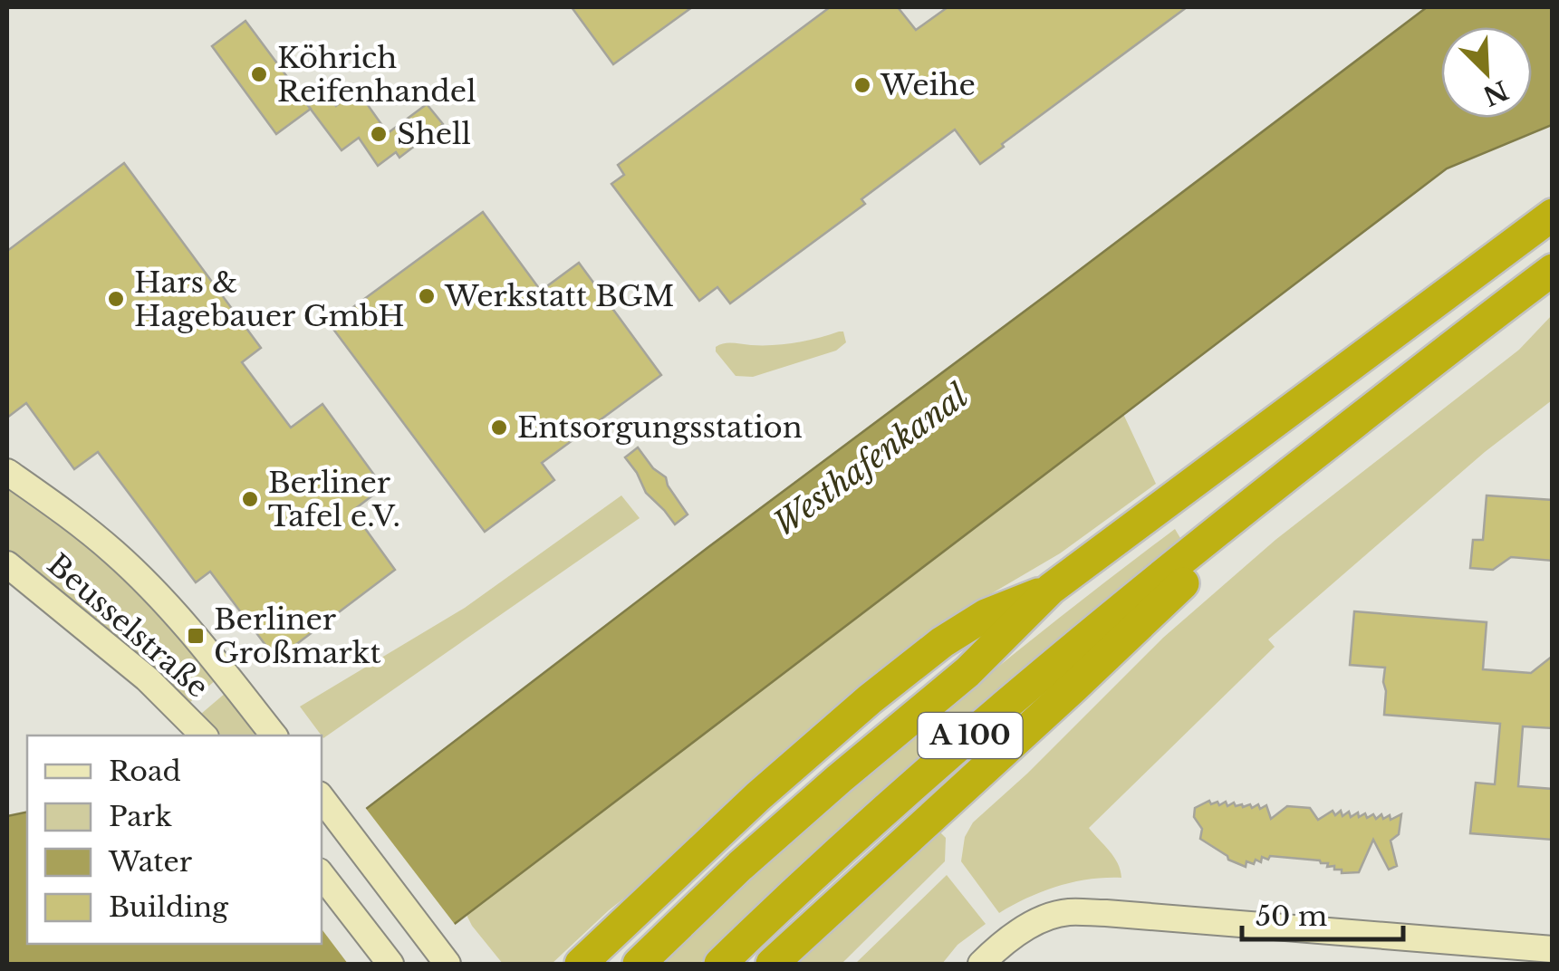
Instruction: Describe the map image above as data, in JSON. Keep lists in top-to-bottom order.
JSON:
{
  "streets": {
    "highway": ["A 100"],
    "main road": ["Beusselstraße"]
  },
  "water": ["Westhafenkanal"],
  "places": {
    "other": [
      "Köhrich Reifenhandel",
      "Weihe",
      "Shell",
      "Werkstatt BGM",
      "Hars & Hagebauer GmbH",
      "Entsorgungsstation",
      "Berliner Tafel e.V."
    ],
    "transit": ["Berliner Großmarkt"]
  },
  "legend": [
    "Road",
    "Park",
    "Water",
    "Building"
  ],
  "scale_bar": "50 m",
  "north": "bottom right"
}
